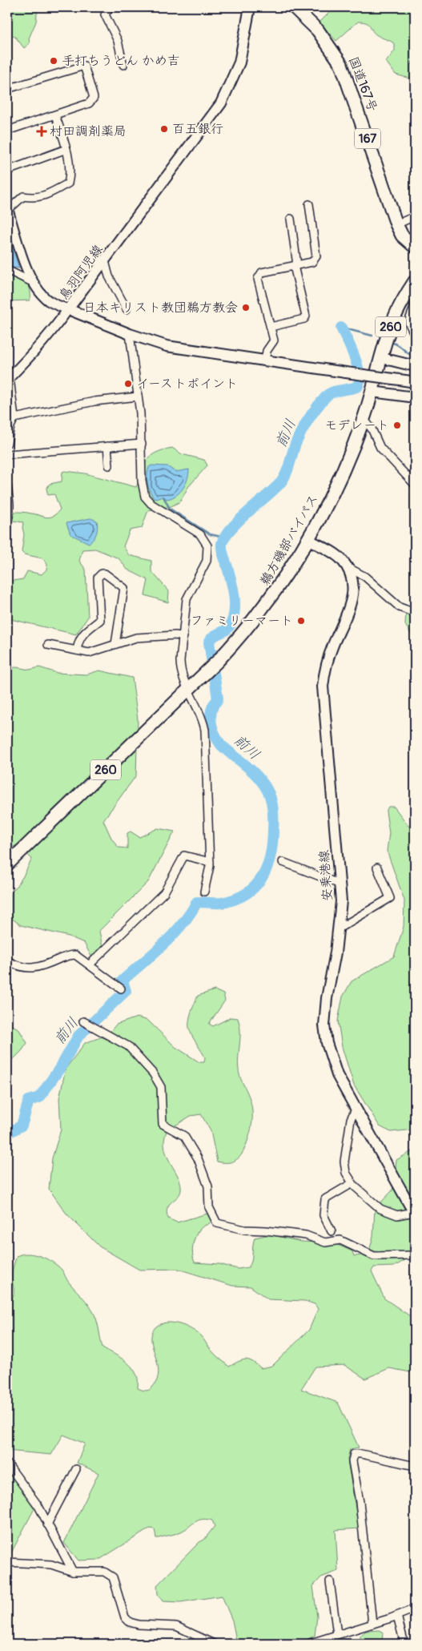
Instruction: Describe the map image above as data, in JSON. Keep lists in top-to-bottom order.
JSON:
{
  "streets": {
    "highway": [
      "国道167号",
      "167",
      "260",
      "鵜方磯部バイパス"
    ],
    "main road": ["鳥羽阿児線", "安乗港線"]
  },
  "crossings": [
    ["鵜方磯部バイパス", "安乗港線"]
  ],
  "water": ["前川"],
  "places": {
    "other": [
      "手打ちうどん かめ吉",
      "百五銀行",
      "日本キリスト教団鵜方教会",
      "イーストポイント",
      "モデレート",
      "ファミリーマート"
    ],
    "health": ["村田調剤薬局"]
  }
}
